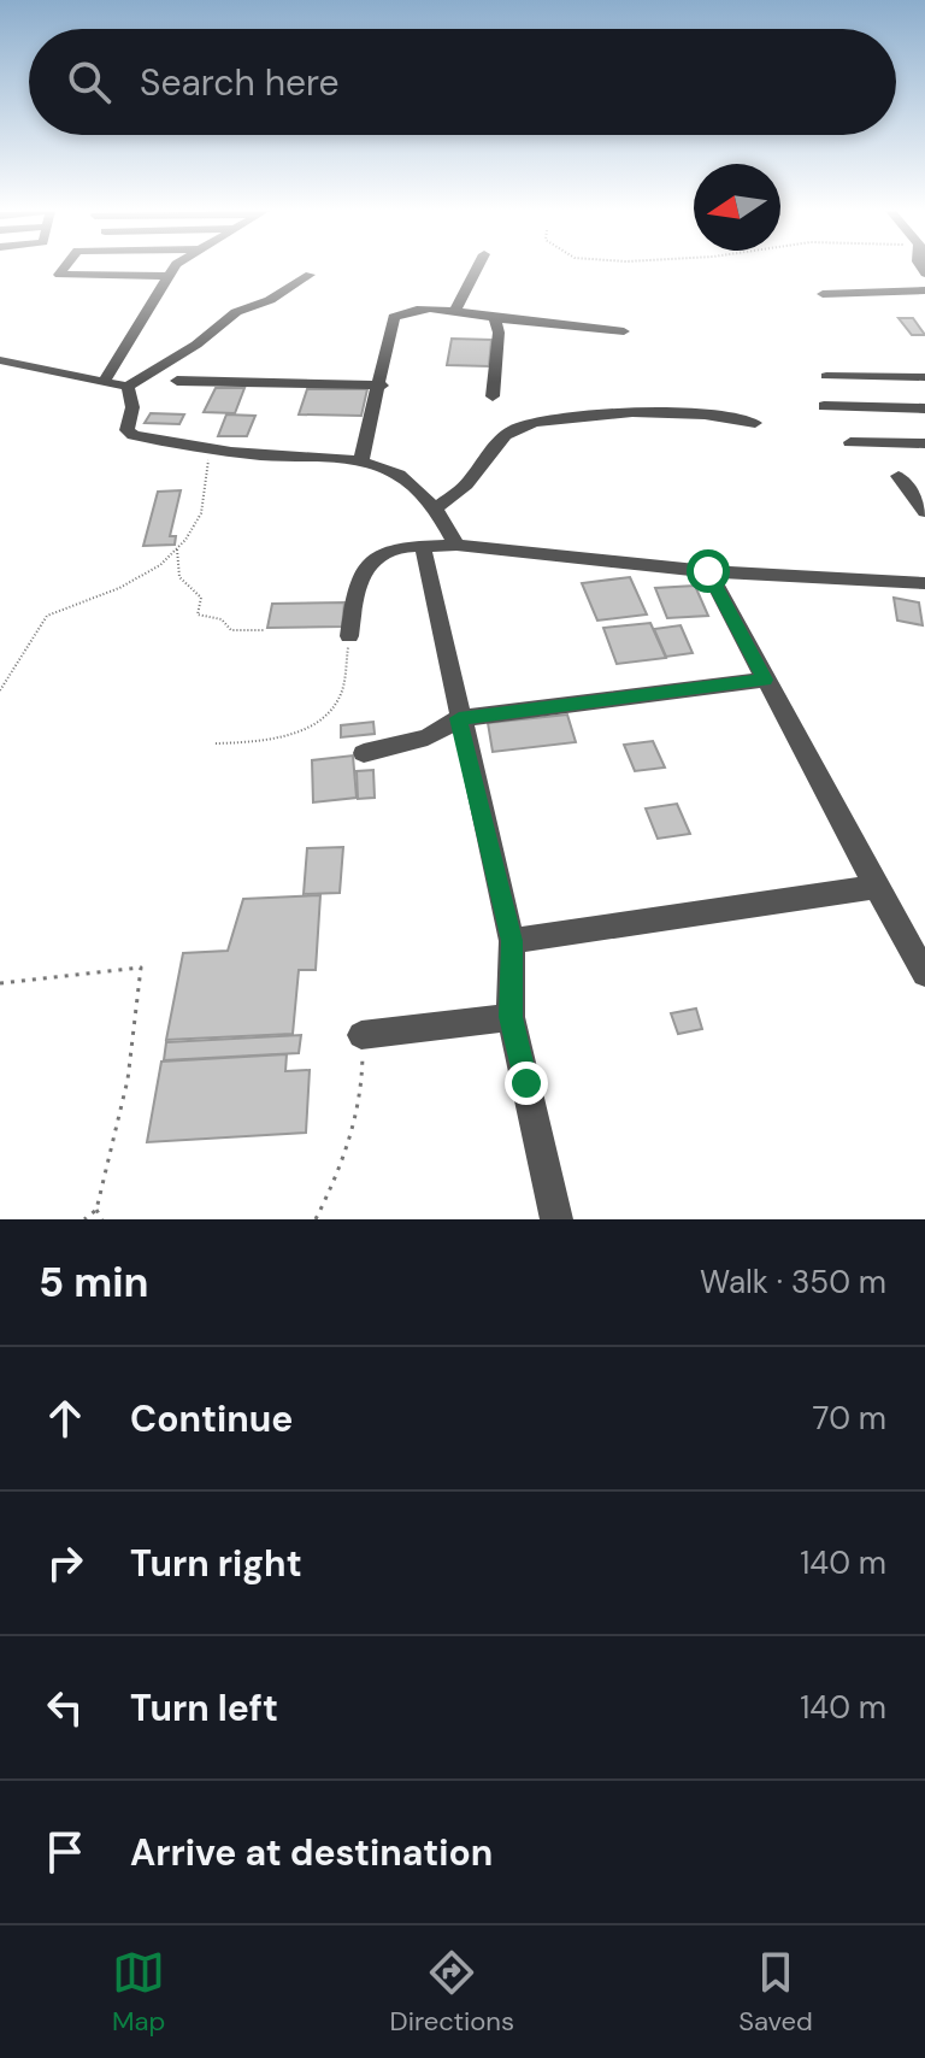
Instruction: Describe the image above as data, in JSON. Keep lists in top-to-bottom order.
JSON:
{
  "north": "left",
  "page": {
    "search": "Search here",
    "heading": ["5 min", "Walk · 350 m"],
    "list": [
      ["Continue", "70 m"],
      ["Turn right", "140 m"],
      ["Turn left", "140 m"],
      "Arrive at destination"
    ],
    "nav": ["Map", "Directions", "Saved"]
  }
}
